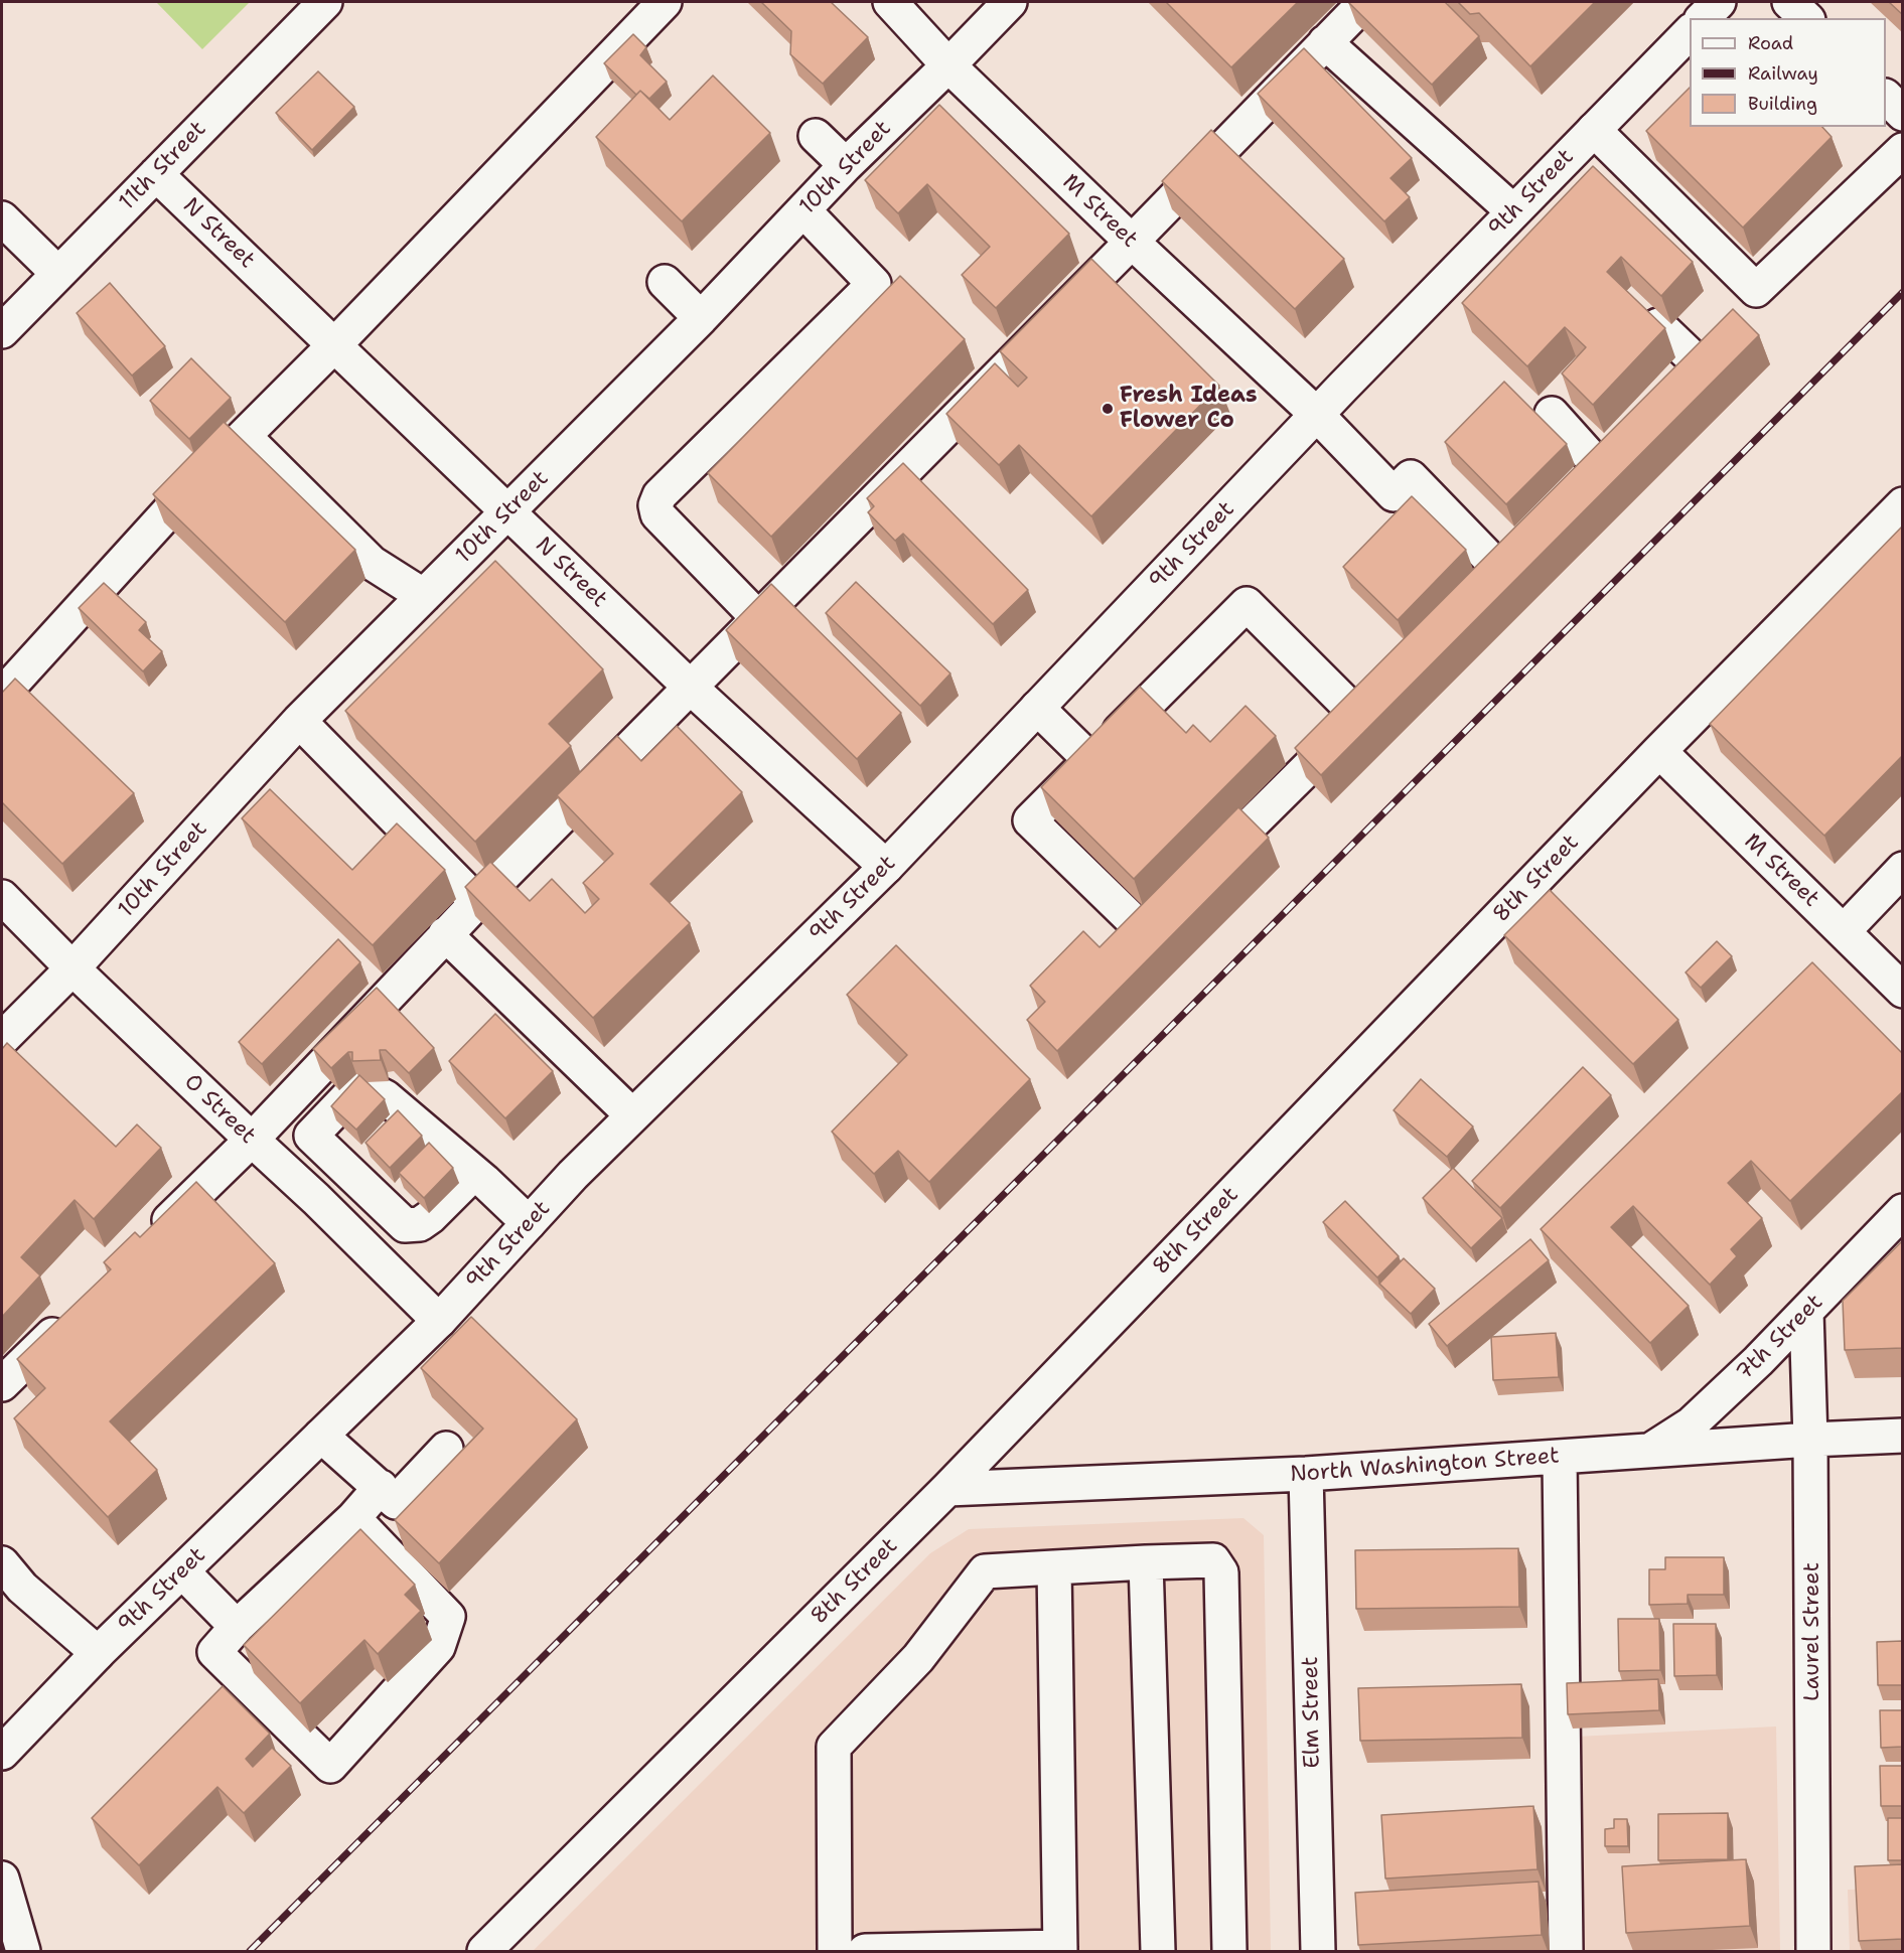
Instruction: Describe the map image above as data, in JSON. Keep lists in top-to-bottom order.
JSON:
{
  "streets": {
    "street": [
      "11th Street",
      "10th Street",
      "9th Street",
      "M Street",
      "N Street",
      "8th Street",
      "O Street",
      "7th Street",
      "North Washington Street",
      "Laurel Street",
      "Elm Street"
    ]
  },
  "crossings": [
    ["11th Street", "N Street"],
    ["10th Street", "M Street"],
    ["10th Street", "N Street"],
    ["10th Street", "O Street"],
    ["9th Street", "M Street"],
    ["9th Street", "N Street"],
    ["9th Street", "O Street"],
    ["M Street", "8th Street"],
    ["8th Street", "North Washington Street"],
    ["7th Street", "North Washington Street"],
    ["7th Street", "Laurel Street"],
    ["North Washington Street", "Laurel Street"],
    ["North Washington Street", "Elm Street"]
  ],
  "places": ["Fresh Ideas Flower Co"],
  "legend": ["Road", "Railway", "Building"]
}
